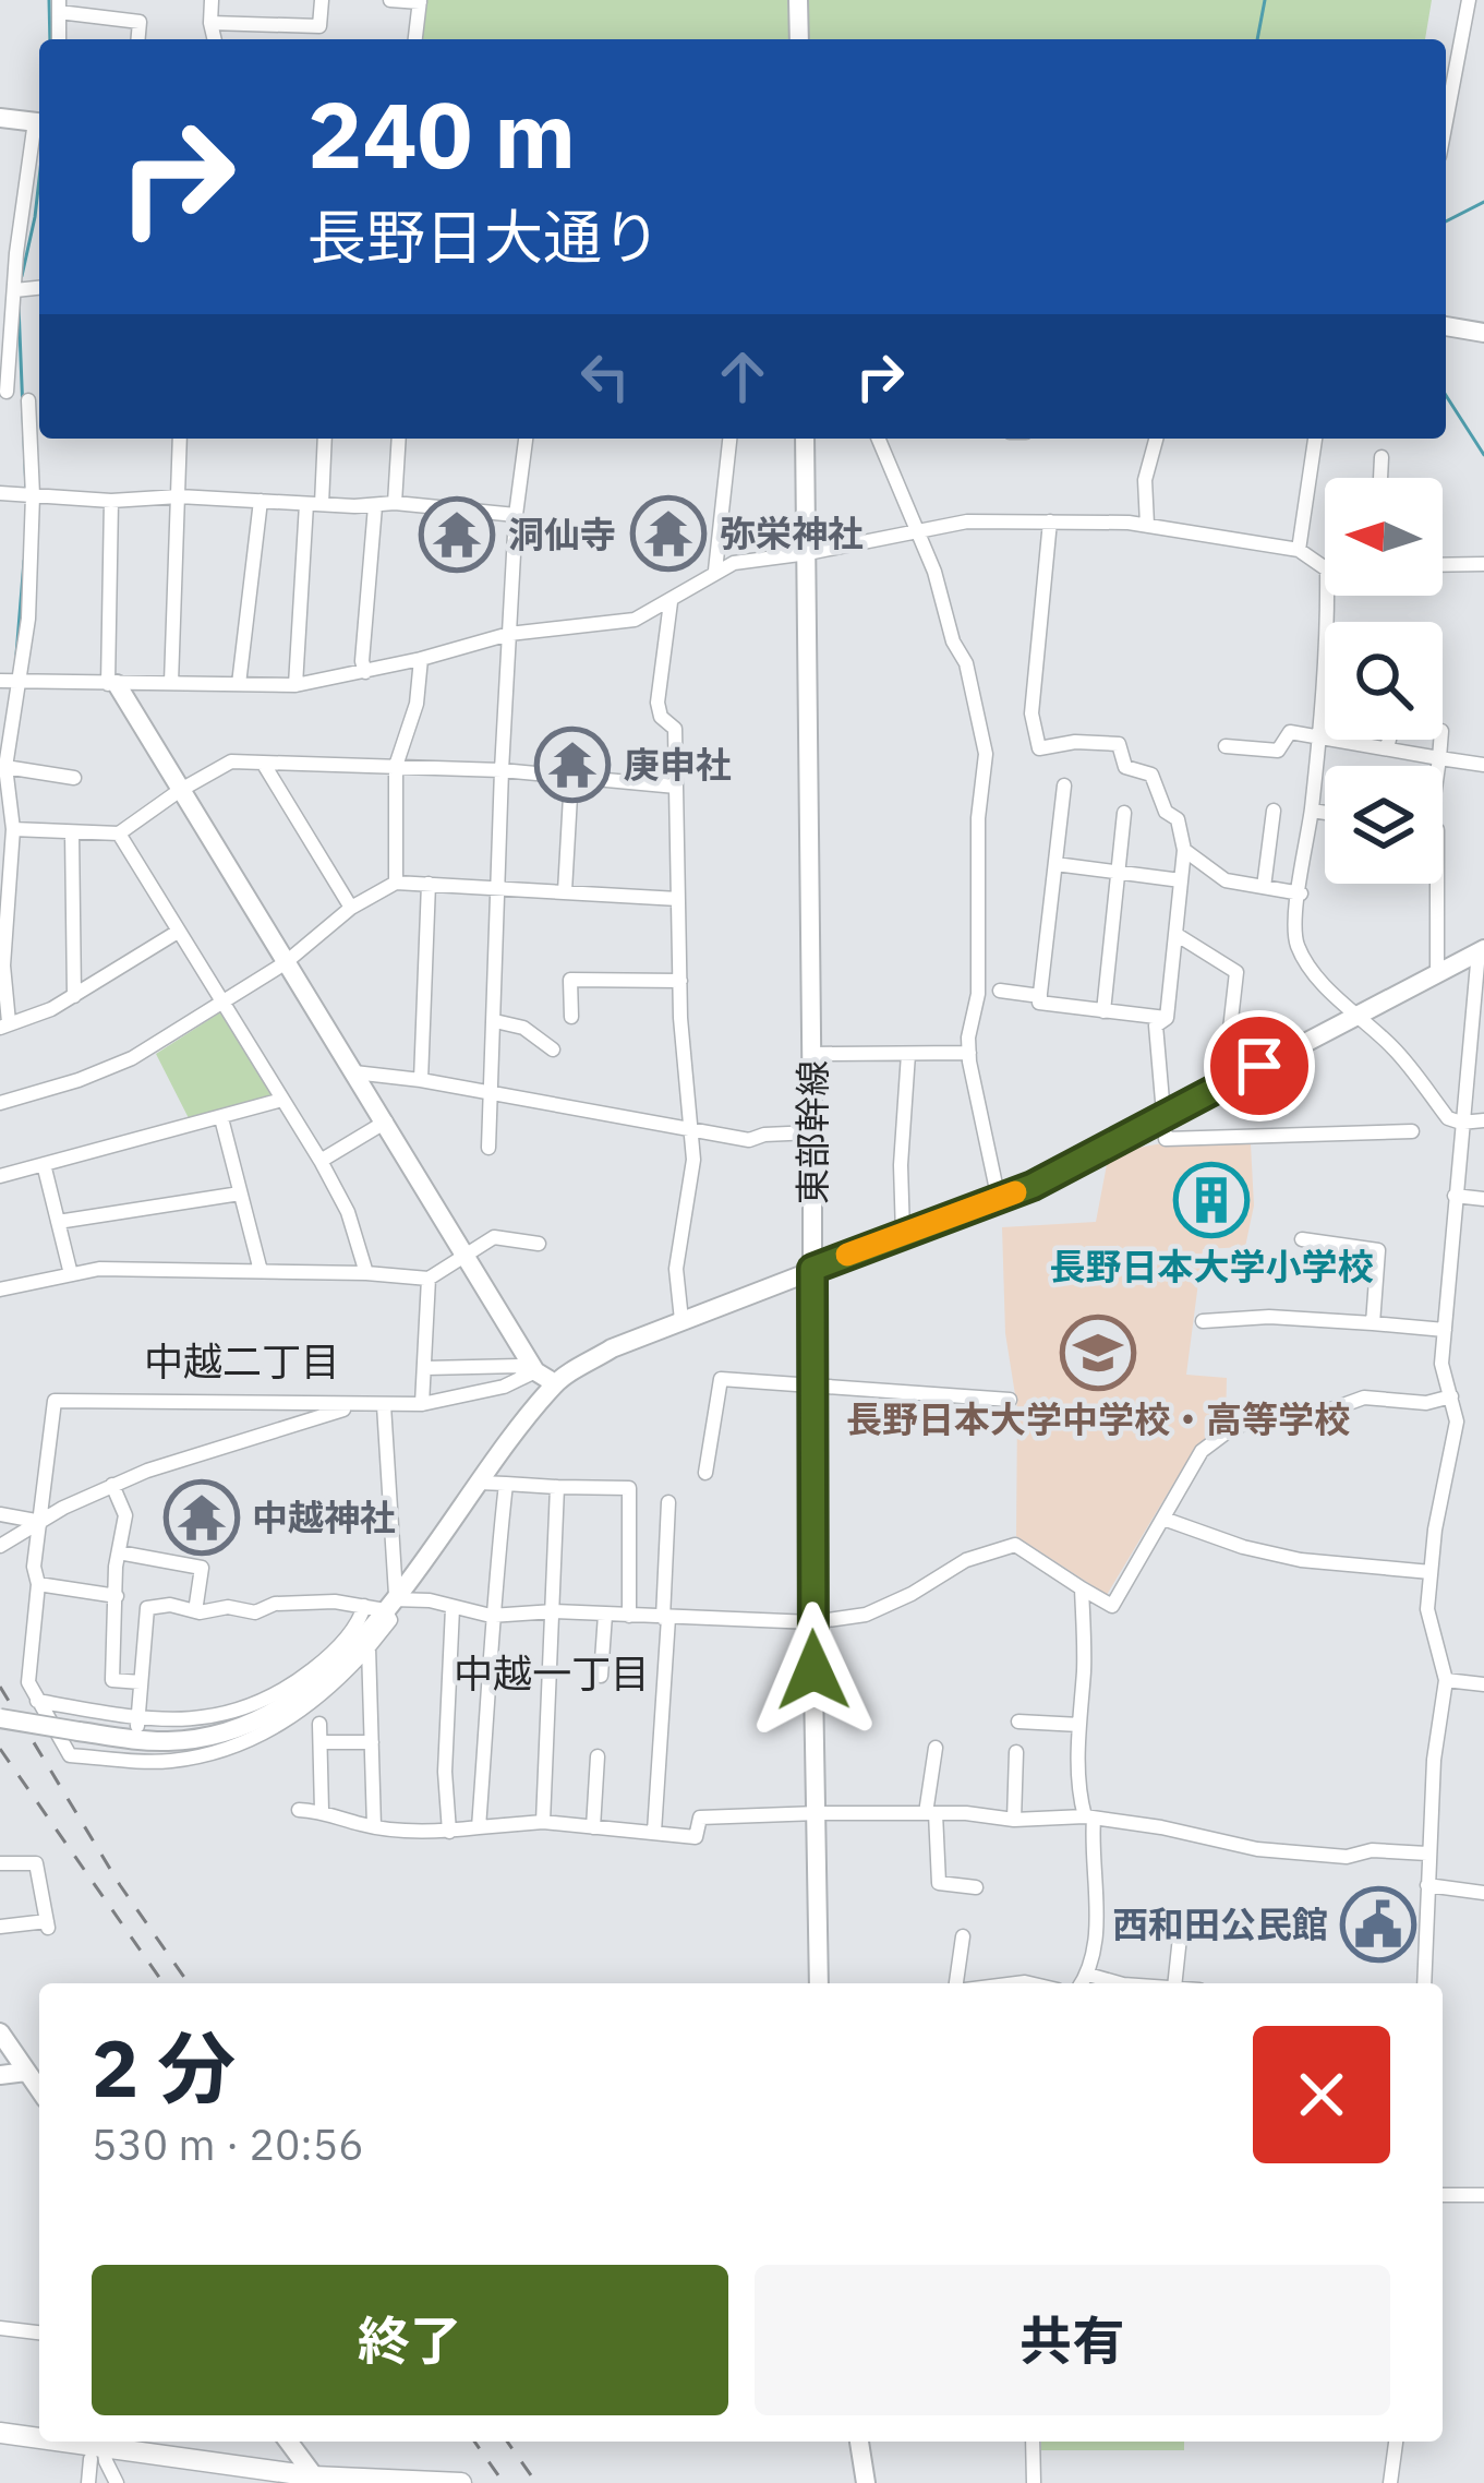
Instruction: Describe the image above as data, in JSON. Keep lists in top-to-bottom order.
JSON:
{
  "streets": {
    "street": ["東部幹線"]
  },
  "districts": ["中越二丁目", "中越一丁目"],
  "places": {
    "temple": [
      "弥栄神社",
      "洞仙寺",
      "庚申社",
      "中越神社"
    ],
    "building": ["長野日本大学小学校"],
    "school or university": ["長野日本大学中学校・高等学校"],
    "public building": ["西和田公民館"]
  },
  "north": "left",
  "page": {
    "turn": ["240 m", "長野日大通り"],
    "heading": ["2 分", "530 m · 20:56"],
    "buttons": ["終了", "共有"]
  }
}
